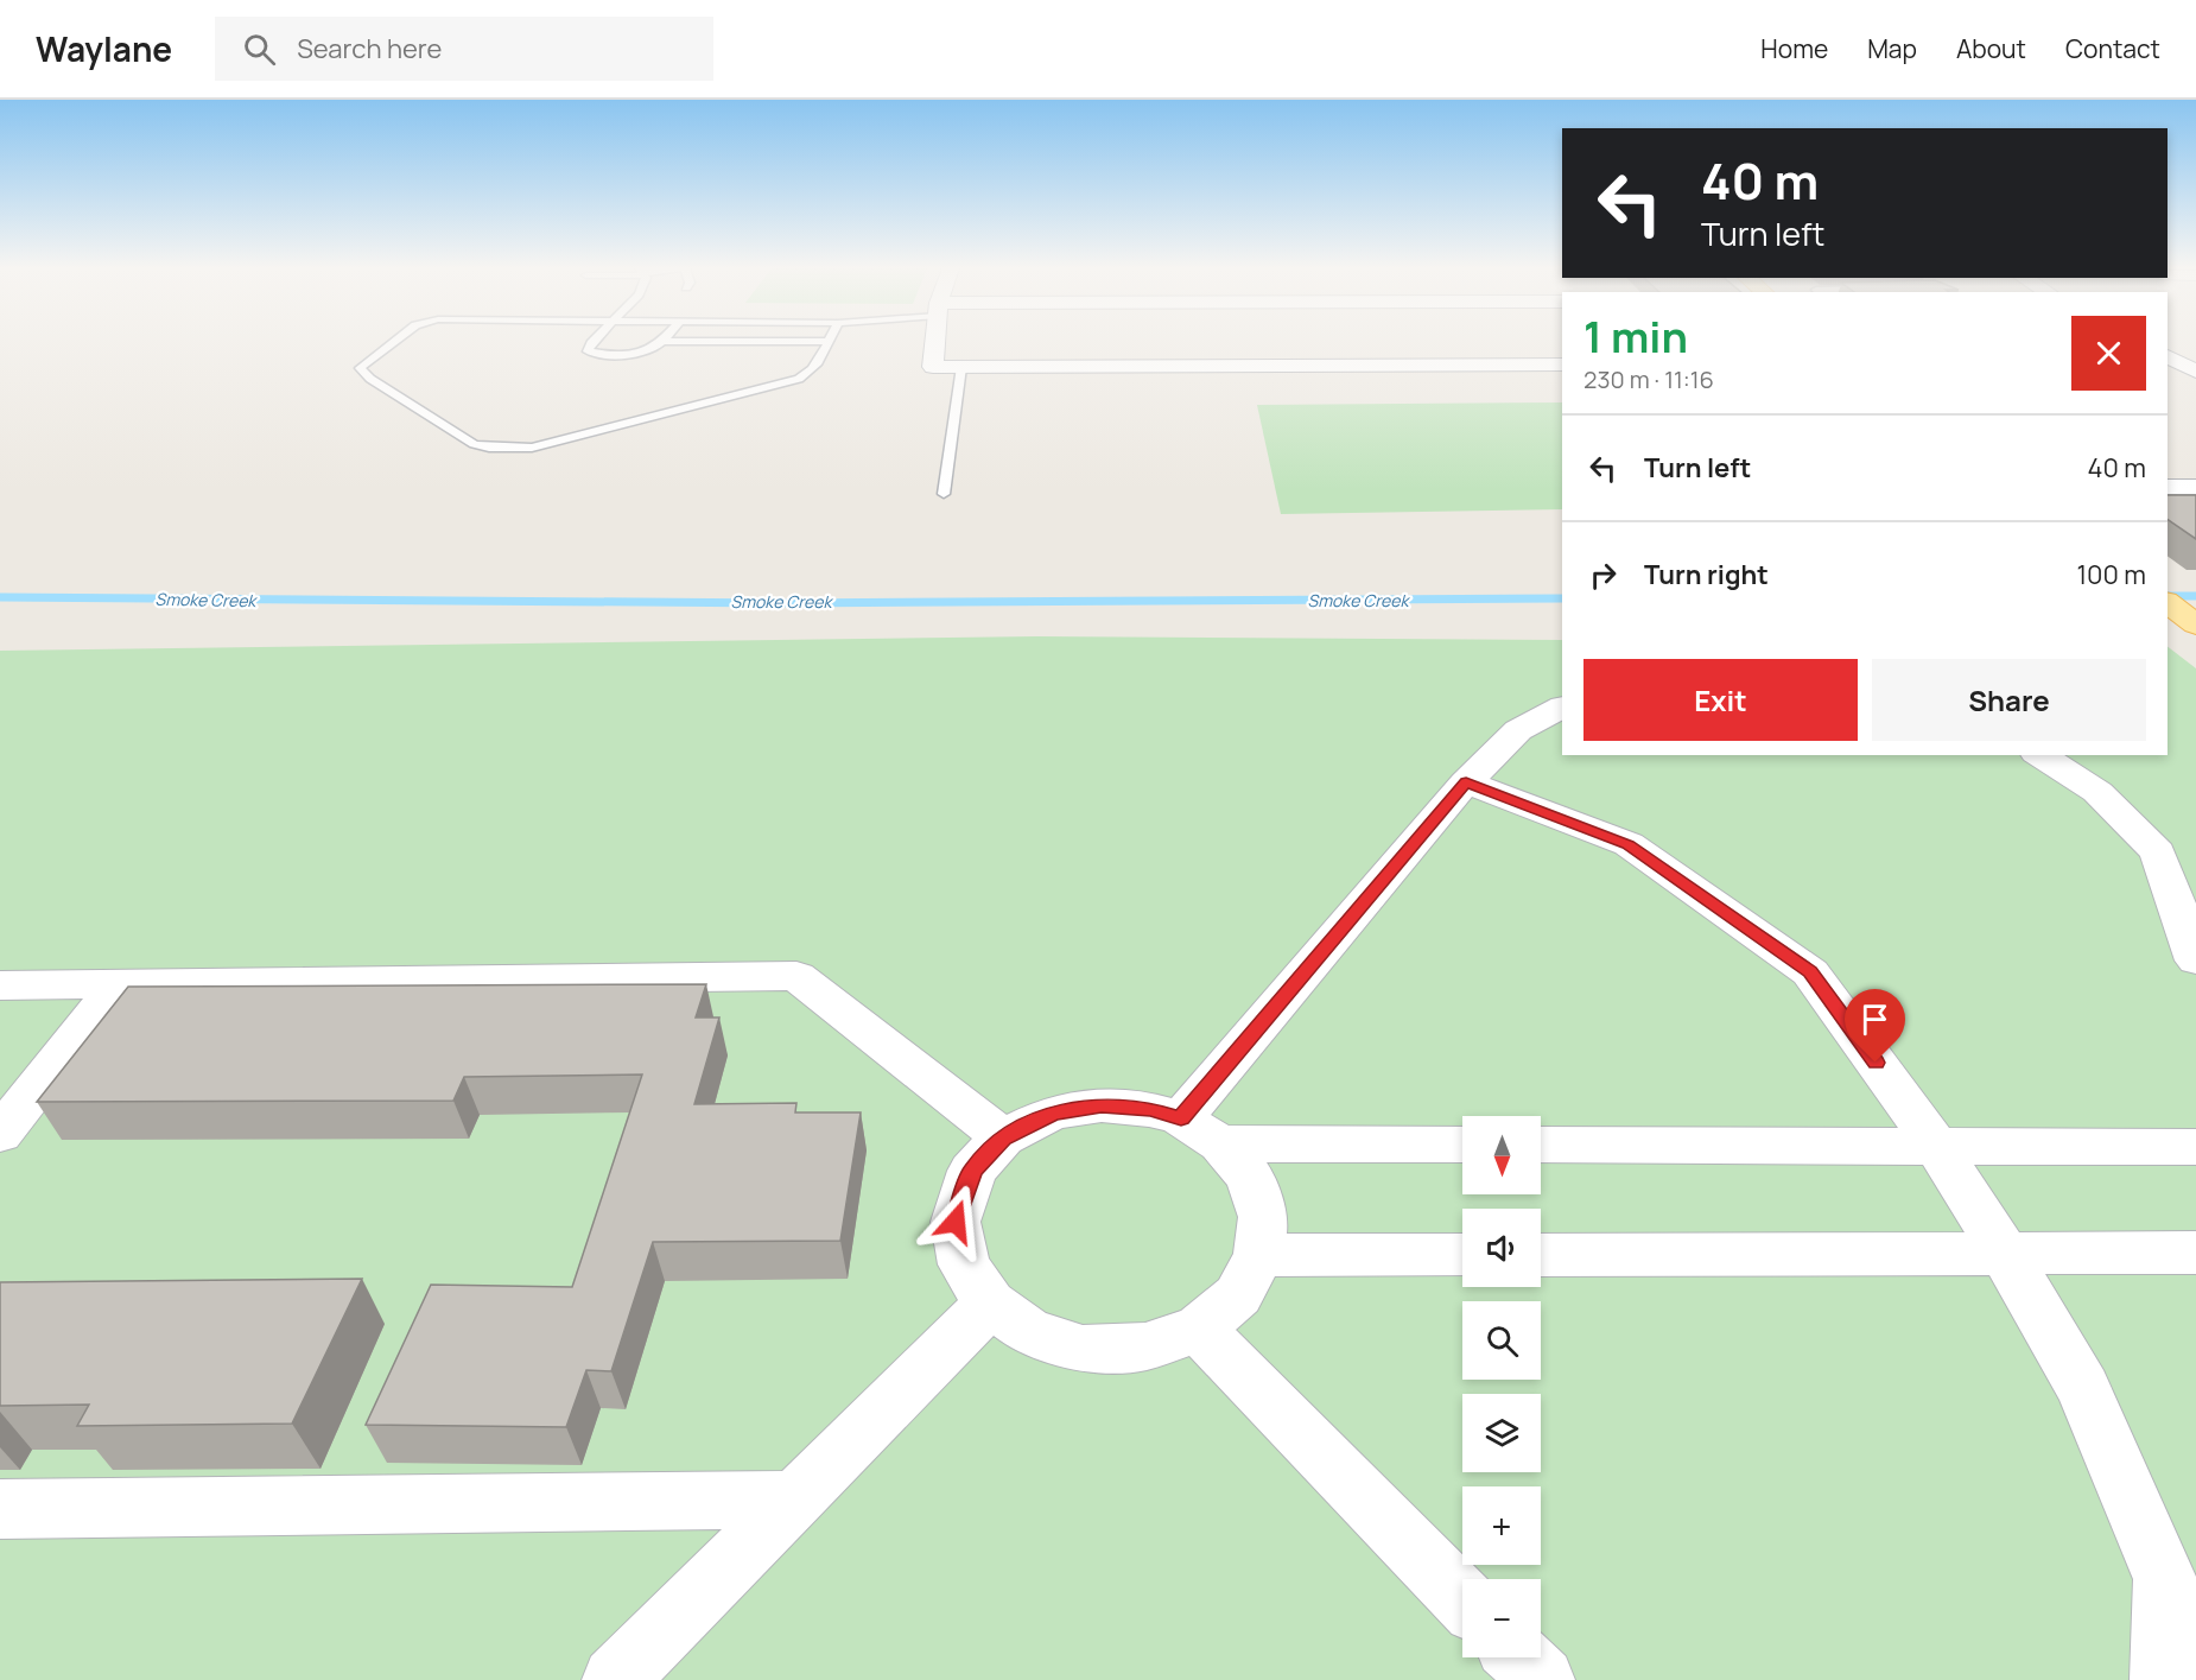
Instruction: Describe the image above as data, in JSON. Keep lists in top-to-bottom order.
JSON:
{
  "water": ["Smoke Creek"],
  "north": "bottom",
  "page": {
    "header": "Waylane",
    "search": "Search here",
    "nav": [
      "Home",
      "Map",
      "About",
      "Contact"
    ],
    "turn": ["40 m", "Turn left"],
    "heading": ["1 min", "230 m · 11:16"],
    "list": [
      {
        "name": "Turn left",
        "value": "40 m"
      },
      {
        "name": "Turn right",
        "value": "100 m"
      }
    ],
    "buttons": ["Exit", "Share"],
    "map_buttons": ["+", "−"]
  }
}
